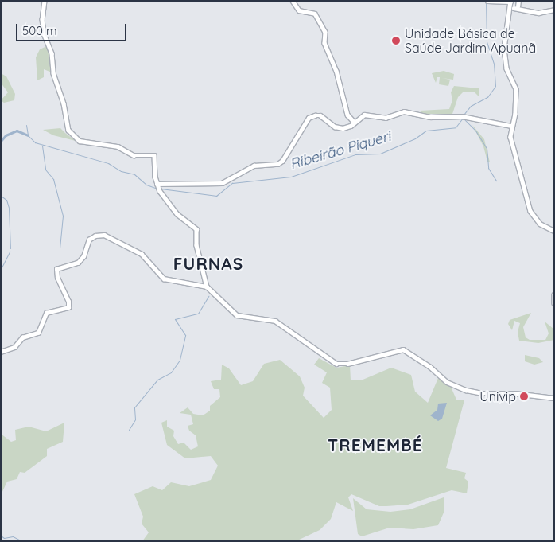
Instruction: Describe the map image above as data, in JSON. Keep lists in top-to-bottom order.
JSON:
{
  "districts": ["FURNAS", "TREMEMBÉ"],
  "water": ["Ribeirão Piqueri"],
  "places": ["Unidade Básica de Saúde Jardim Apuanã", "Univip"],
  "scale_bar": "500 m"
}
